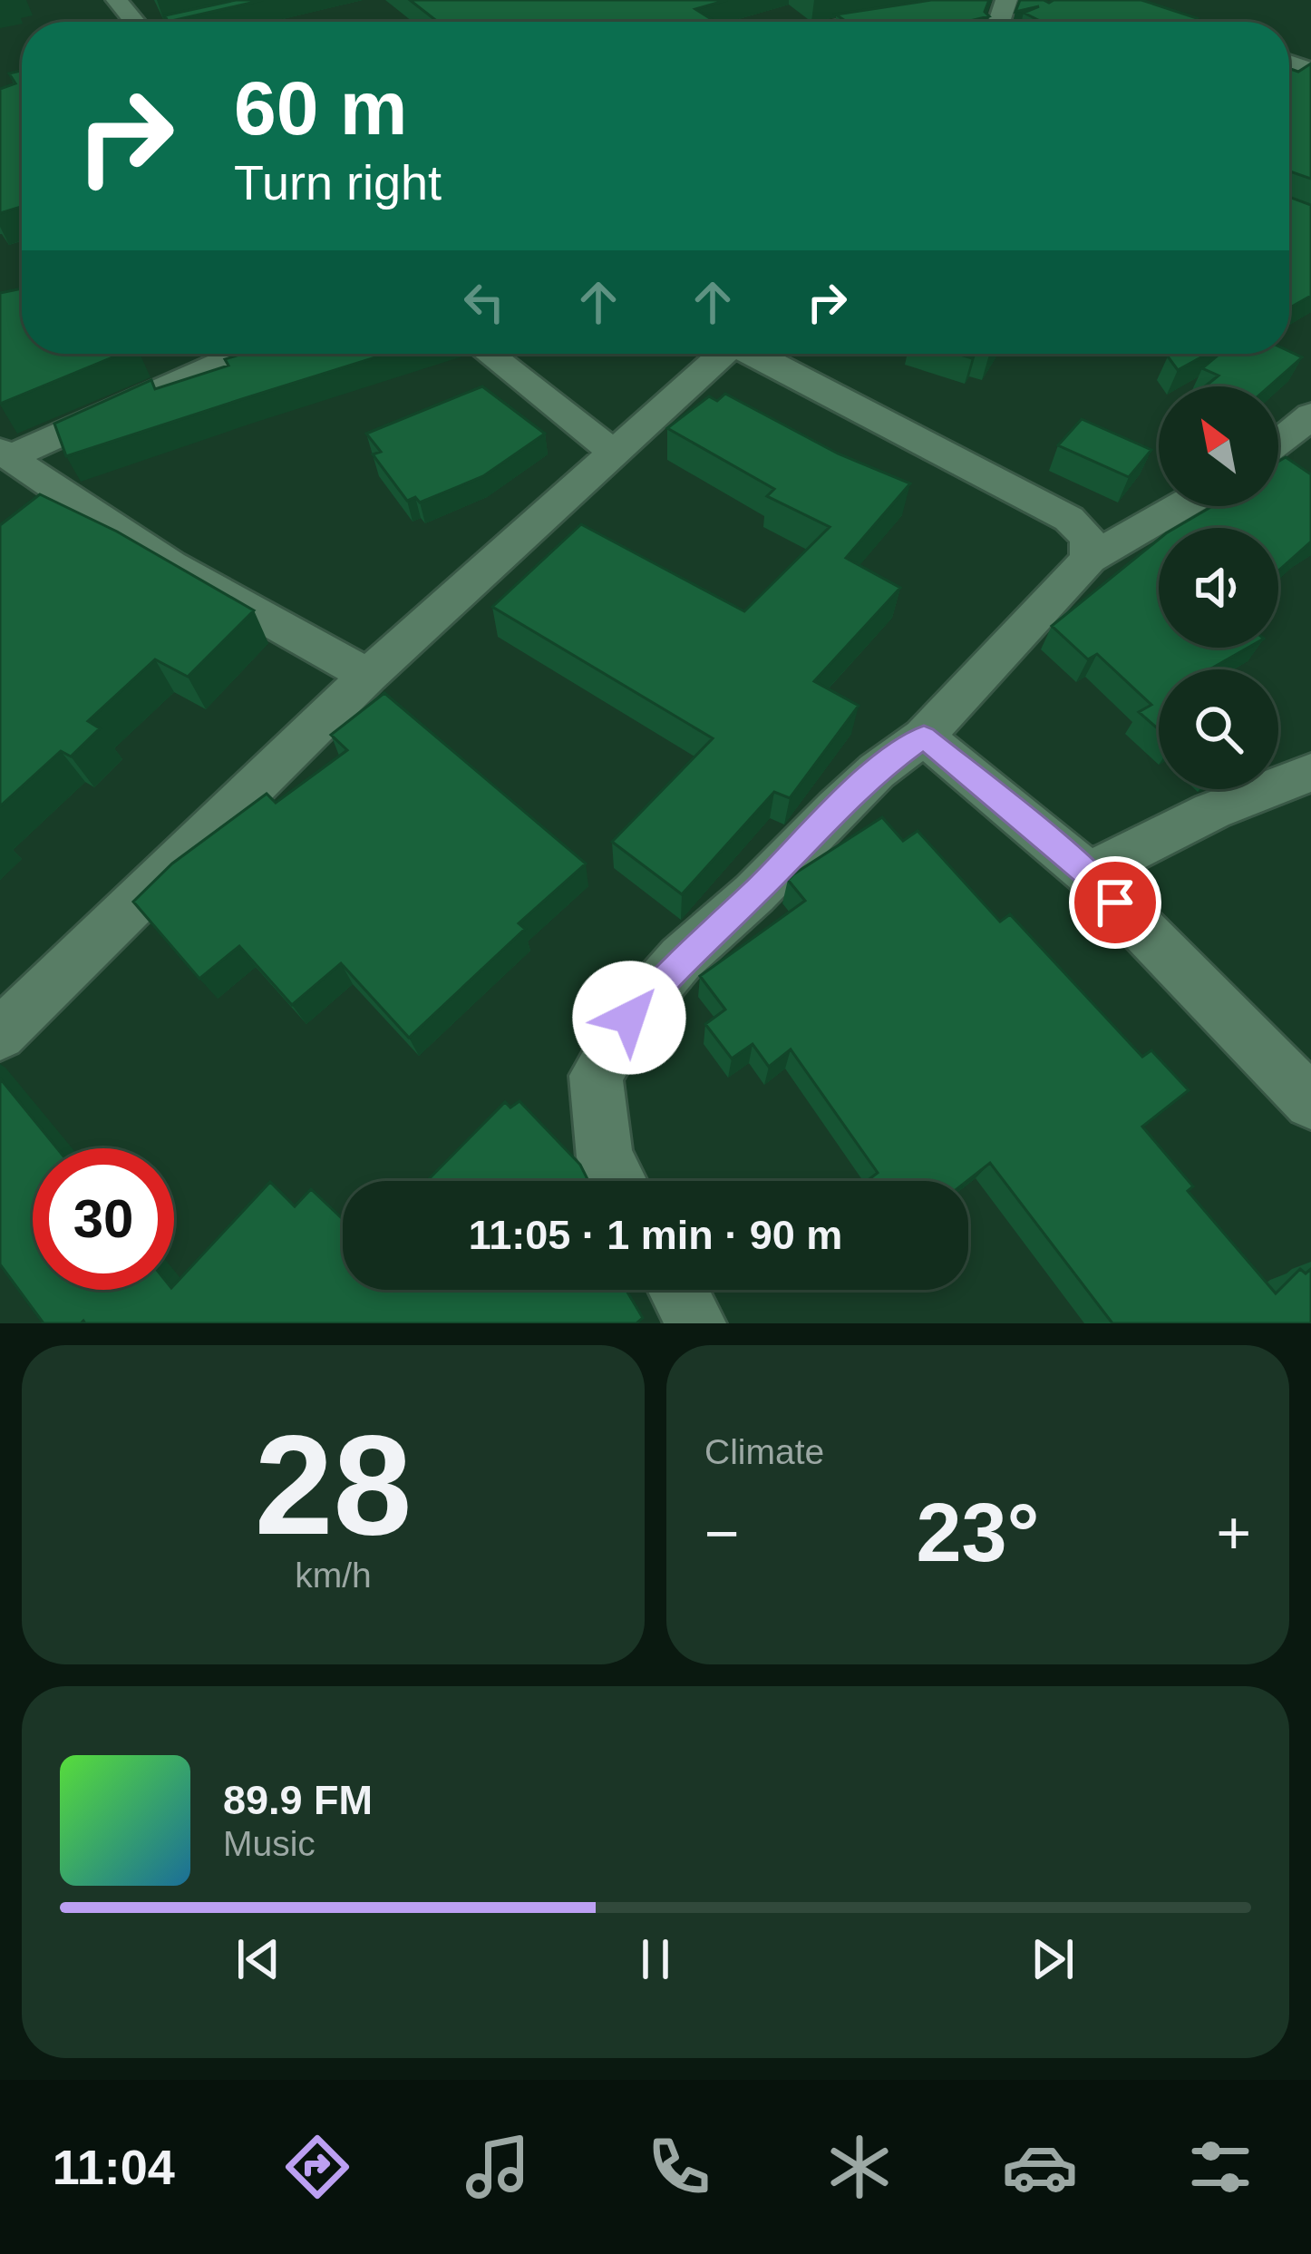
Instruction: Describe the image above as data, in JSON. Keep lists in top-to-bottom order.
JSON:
{
  "north": "top left",
  "page": {
    "turn": ["60 m", "Turn right"],
    "limit": "30",
    "trip": "11:05 · 1 min · 90 m",
    "tile": [
      ["28", "km/h"],
      "Climate"
    ],
    "heat": ["−", "23°", "+"],
    "song": ["89.9 FM", "Music"],
    "tabs": "11:04"
  }
}
